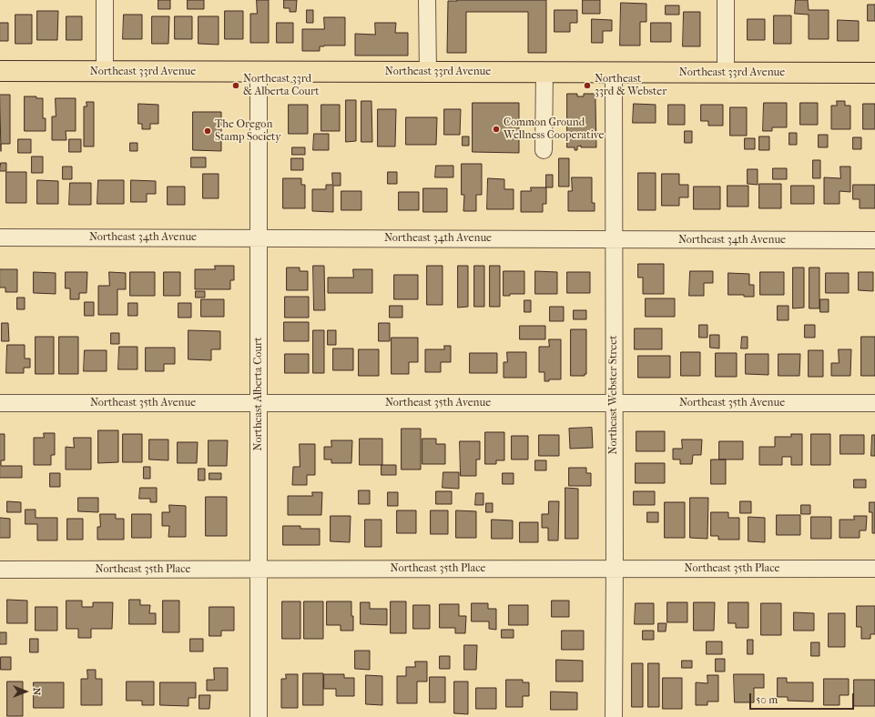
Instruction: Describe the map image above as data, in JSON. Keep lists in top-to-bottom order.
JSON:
{
  "streets": {
    "main road": ["Northeast 33rd Avenue"],
    "street": [
      "Northeast 34th Avenue",
      "Northeast Alberta Court",
      "Northeast Webster Street",
      "Northeast 35th Avenue",
      "Northeast 35th Place"
    ]
  },
  "crossings": [
    ["Northeast 33rd Avenue", "Northeast Alberta Court"],
    ["Northeast 33rd Avenue", "Northeast Webster Street"],
    ["Northeast 34th Avenue", "Northeast Alberta Court"],
    ["Northeast 34th Avenue", "Northeast Webster Street"],
    ["Northeast Alberta Court", "Northeast 35th Avenue"],
    ["Northeast Alberta Court", "Northeast 35th Place"],
    ["Northeast Webster Street", "Northeast 35th Avenue"],
    ["Northeast Webster Street", "Northeast 35th Place"]
  ],
  "places": [
    "Northeast 33rd & Alberta Court",
    "Northeast 33rd & Webster",
    "Common Ground Wellness Cooperative",
    "The Oregon Stamp Society"
  ],
  "scale_bar": "50 m",
  "north": "right"
}
